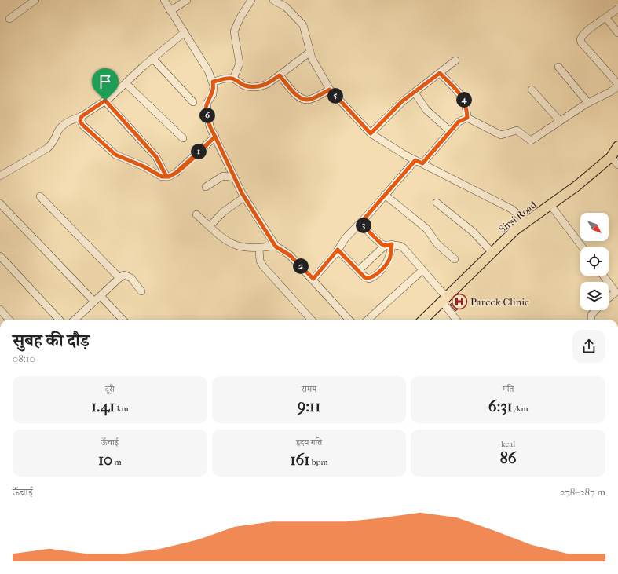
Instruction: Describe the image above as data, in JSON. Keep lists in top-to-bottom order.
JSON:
{
  "streets": {
    "main road": ["Sirsi Road"]
  },
  "places": {
    "hospital": ["Pareek Clinic"]
  },
  "north": "bottom right",
  "page": {
    "pins": [
      "5",
      "4",
      "6",
      "1",
      "3",
      "2"
    ],
    "heading": ["सुबह की दौड़", "08:10"],
    "stats": [
      ["दूरी", "1.41 km"],
      ["समय", "9:11"],
      ["गति", "6:31 /km"],
      ["ऊँचाई", "10 m"],
      ["हृदय गति", "161 bpm"],
      ["kcal", "86"]
    ],
    "chart": ["ऊँचाई", "278–287 m"]
  }
}
